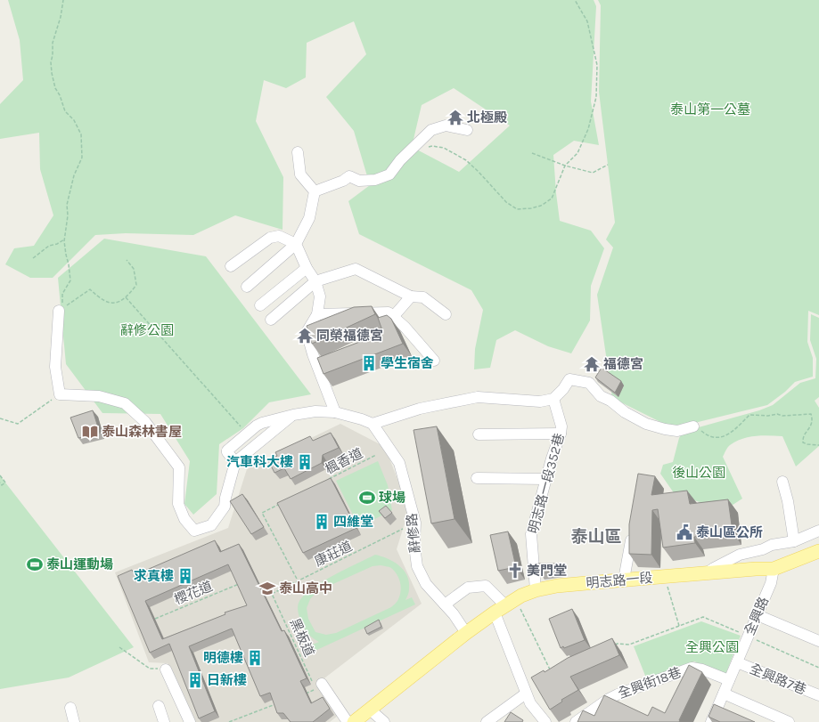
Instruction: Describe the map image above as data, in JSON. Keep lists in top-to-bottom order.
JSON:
{
  "streets": {
    "main road": ["明志路一段"],
    "street": [
      "明志路一段352巷",
      "辭修路",
      "全興路",
      "全興路7巷",
      "全興街18巷"
    ],
    "path": [
      "楓香道",
      "康莊道",
      "櫻花道",
      "黑板道"
    ]
  },
  "crossings": [
    ["明志路一段352巷", "明志路一段"],
    ["辭修路", "明志路一段"],
    ["康莊道", "黑板道"],
    ["明志路一段", "全興路"],
    ["全興路", "全興路7巷"],
    ["全興路", "全興街18巷"]
  ],
  "districts": ["泰山區"],
  "parks": [
    "泰山第一公墓",
    "辭修公園",
    "後山公園",
    "全興公園"
  ],
  "places": {
    "temple": ["北極殿", "同榮福德宮", "福德宮"],
    "building": [
      "學生宿舍",
      "汽車科大樓",
      "四維堂",
      "求真樓",
      "明德樓",
      "日新樓"
    ],
    "library": ["泰山森林書屋"],
    "sports": ["球場", "泰山運動場"],
    "public building": ["泰山區公所"],
    "church": ["美門堂"],
    "school or university": ["泰山高中"]
  }
}
